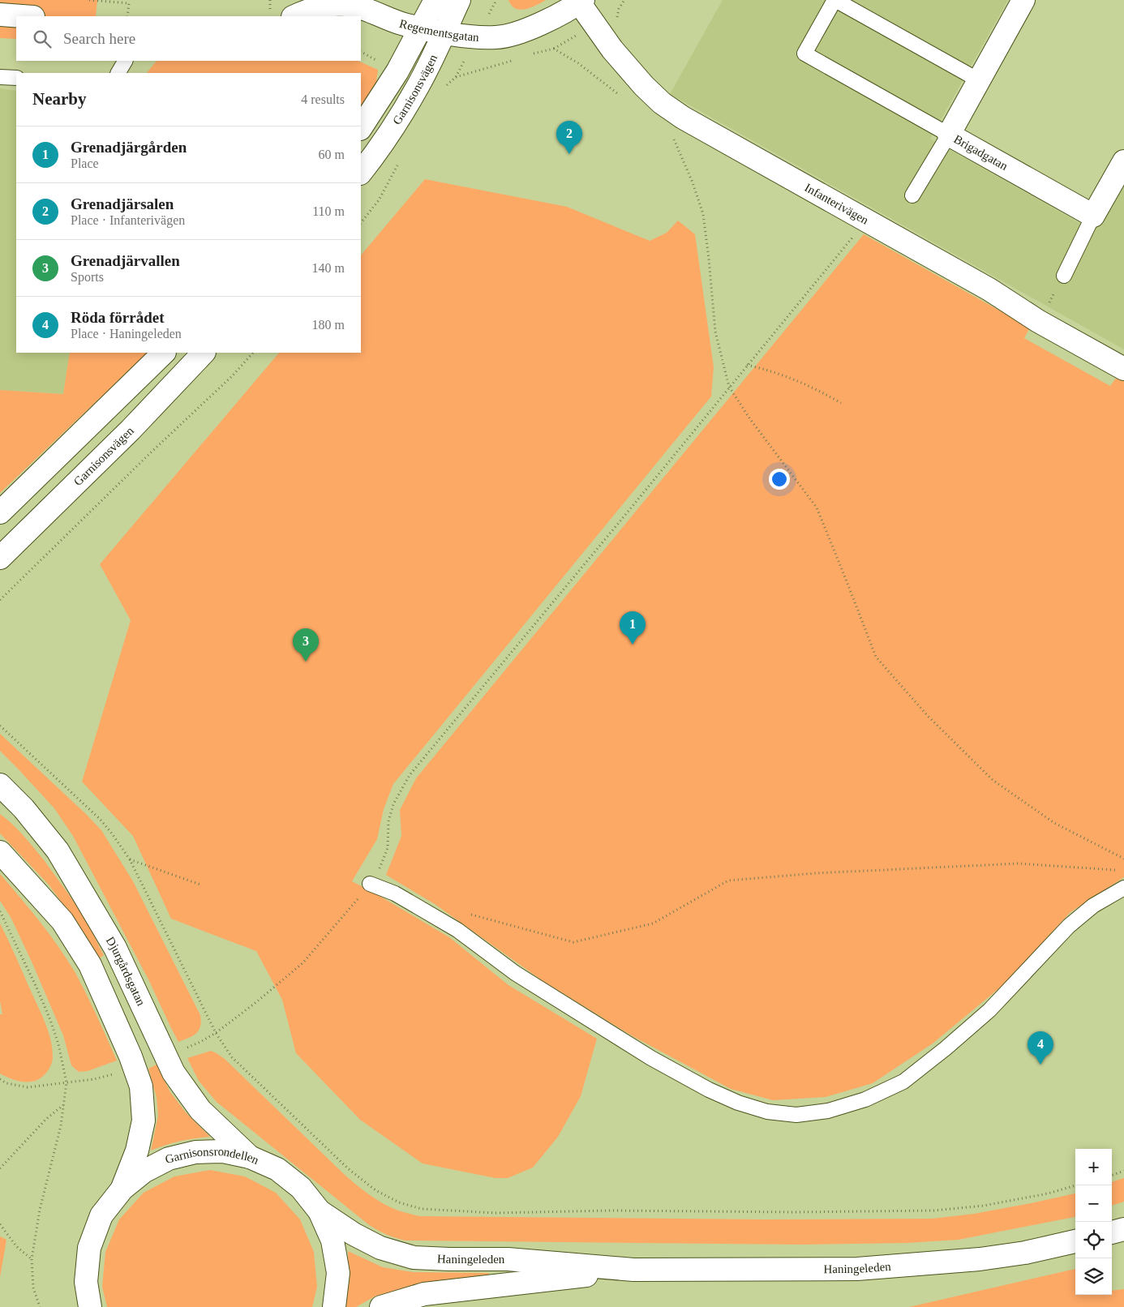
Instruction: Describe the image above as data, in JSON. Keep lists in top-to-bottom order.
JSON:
{
  "streets": {
    "main road": [
      "Regementsgatan",
      "Garnisonsvägen",
      "Brigadgatan",
      "Infanterivägen",
      "Djurgårdsgatan",
      "Garnisonsrondellen",
      "Haningeleden"
    ]
  },
  "crossings": [
    ["Regementsgatan", "Garnisonsvägen"],
    ["Regementsgatan", "Infanterivägen"],
    ["Djurgårdsgatan", "Garnisonsrondellen"],
    ["Garnisonsrondellen", "Haningeleden"]
  ],
  "page": {
    "search": "Search here",
    "heading": ["Nearby", "4 results"],
    "pins": [
      "2",
      "1",
      "3",
      "4"
    ],
    "list": [
      {
        "mark": "1",
        "name": "Grenadjärgården",
        "note": "Place",
        "value": "60 m"
      },
      {
        "mark": "2",
        "name": "Grenadjärsalen",
        "note": "Place · Infanterivägen",
        "value": "110 m"
      },
      {
        "mark": "3",
        "name": "Grenadjärvallen",
        "note": "Sports",
        "value": "140 m"
      },
      {
        "mark": "4",
        "name": "Röda förrådet",
        "note": "Place · Haningeleden",
        "value": "180 m"
      }
    ],
    "map_buttons": ["+", "−"]
  }
}
